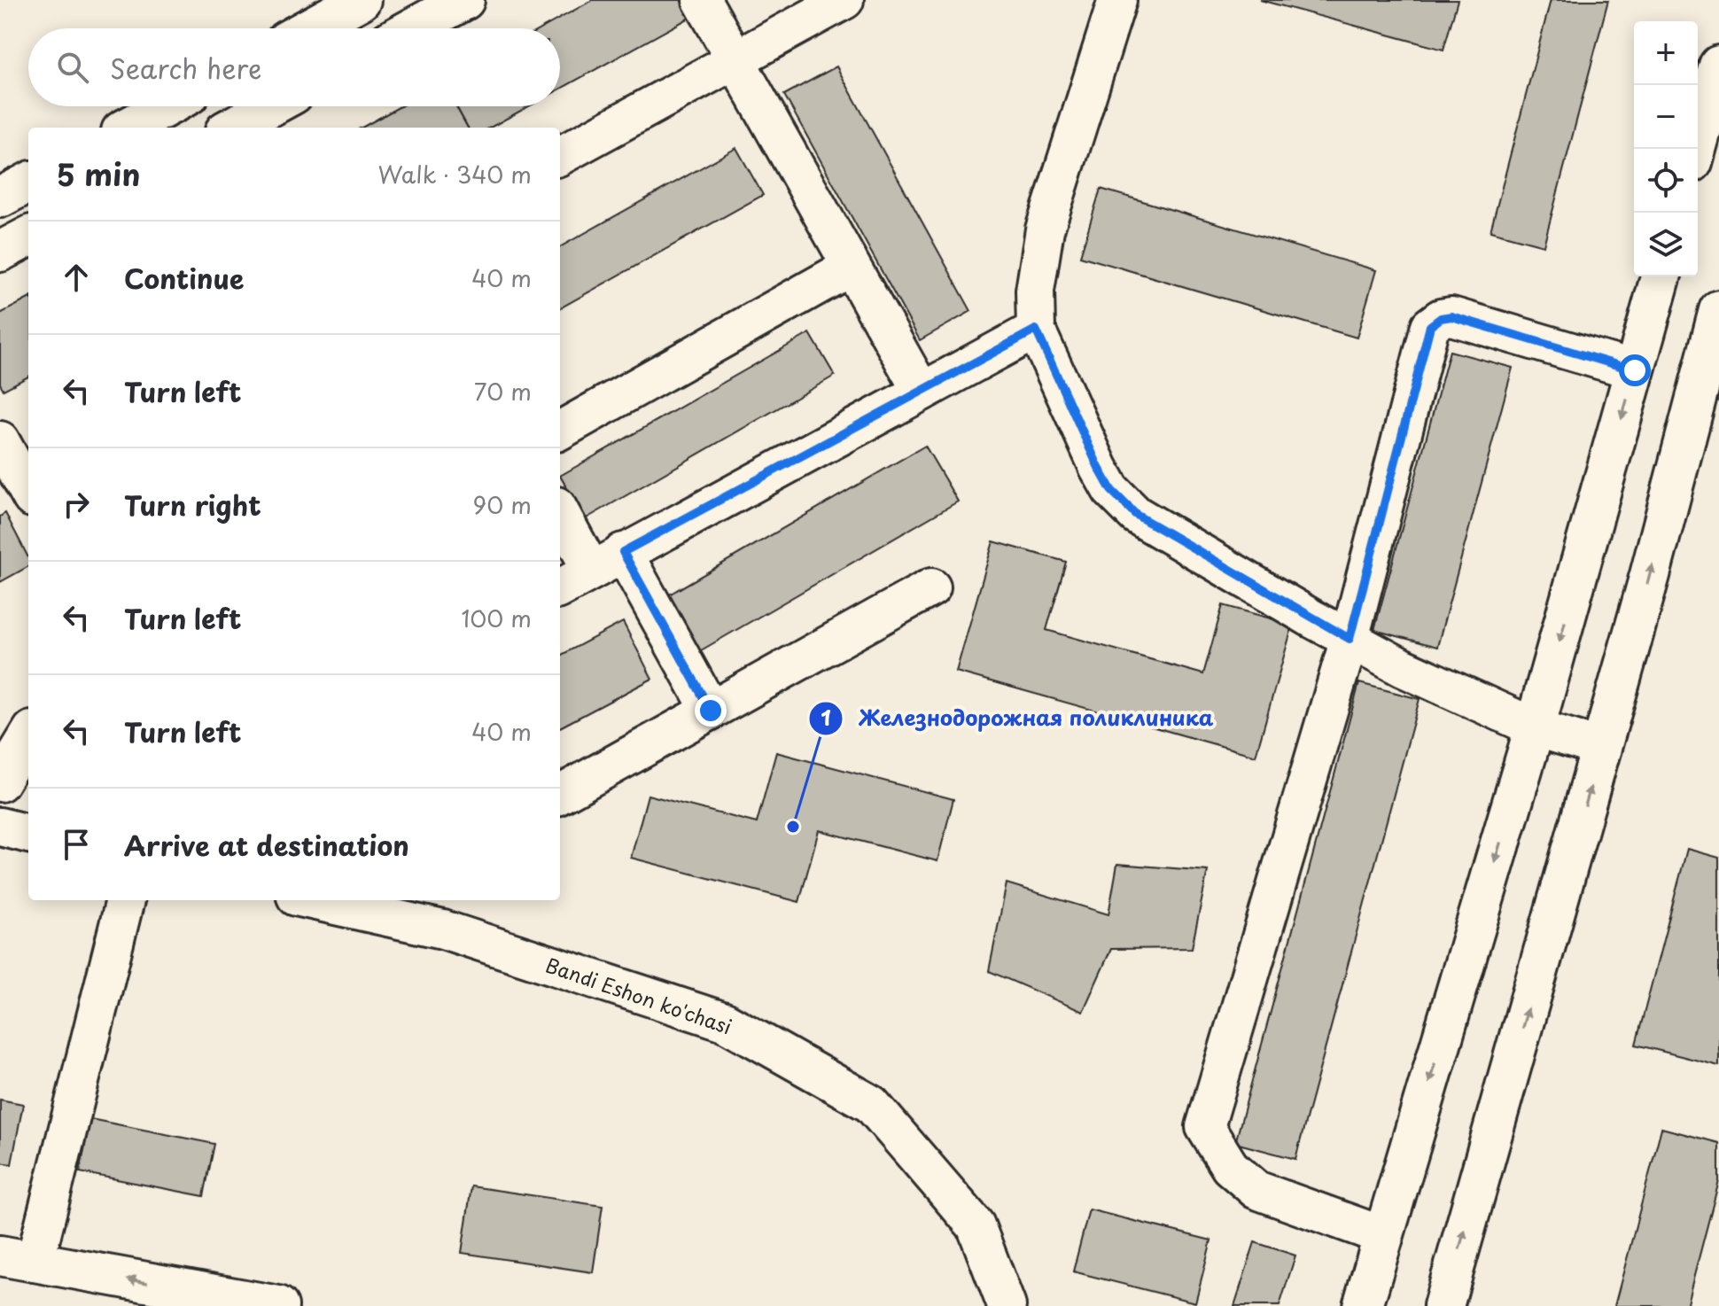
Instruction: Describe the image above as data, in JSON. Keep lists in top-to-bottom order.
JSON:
{
  "streets": {
    "street": ["Bandi Eshon ko'chasi"]
  },
  "places": ["Железнодорожная поликлиника"],
  "page": {
    "map_buttons": ["+", "−"],
    "search": "Search here",
    "heading": ["5 min", "Walk · 340 m"],
    "list": [
      ["Continue", "40 m"],
      ["Turn left", "70 m"],
      ["Turn right", "90 m"],
      ["Turn left", "100 m"],
      ["Turn left", "40 m"],
      "Arrive at destination"
    ]
  }
}
